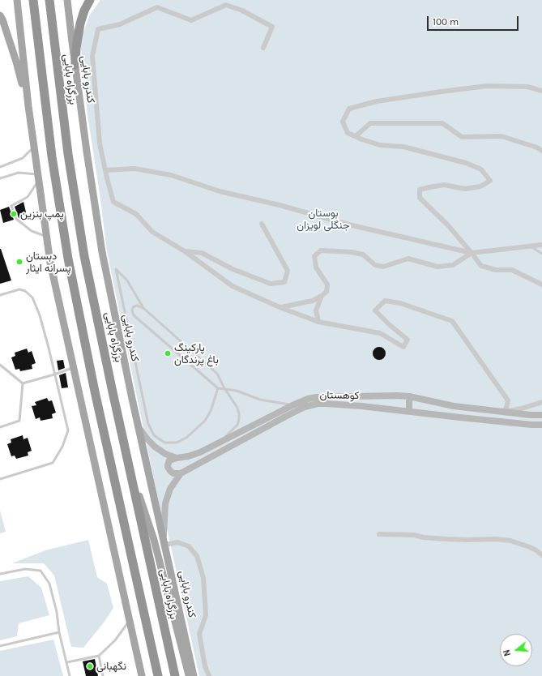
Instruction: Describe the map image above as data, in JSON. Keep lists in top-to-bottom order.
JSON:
{
  "streets": {
    "highway": ["بزرگراه بابایی"],
    "main road": ["کندرو بابایی", "کوهستان"]
  },
  "crossings": [
    ["کندرو بابایی", "کوهستان"]
  ],
  "parks": ["بوستان جنگلی لویزان"],
  "places": [
    "پمپ بنزین",
    "دبستان پسرانه ایثار",
    "پارکینگ باغ پرندگان",
    "نگهبانی"
  ],
  "scale_bar": "100 m",
  "north": "left"
}
